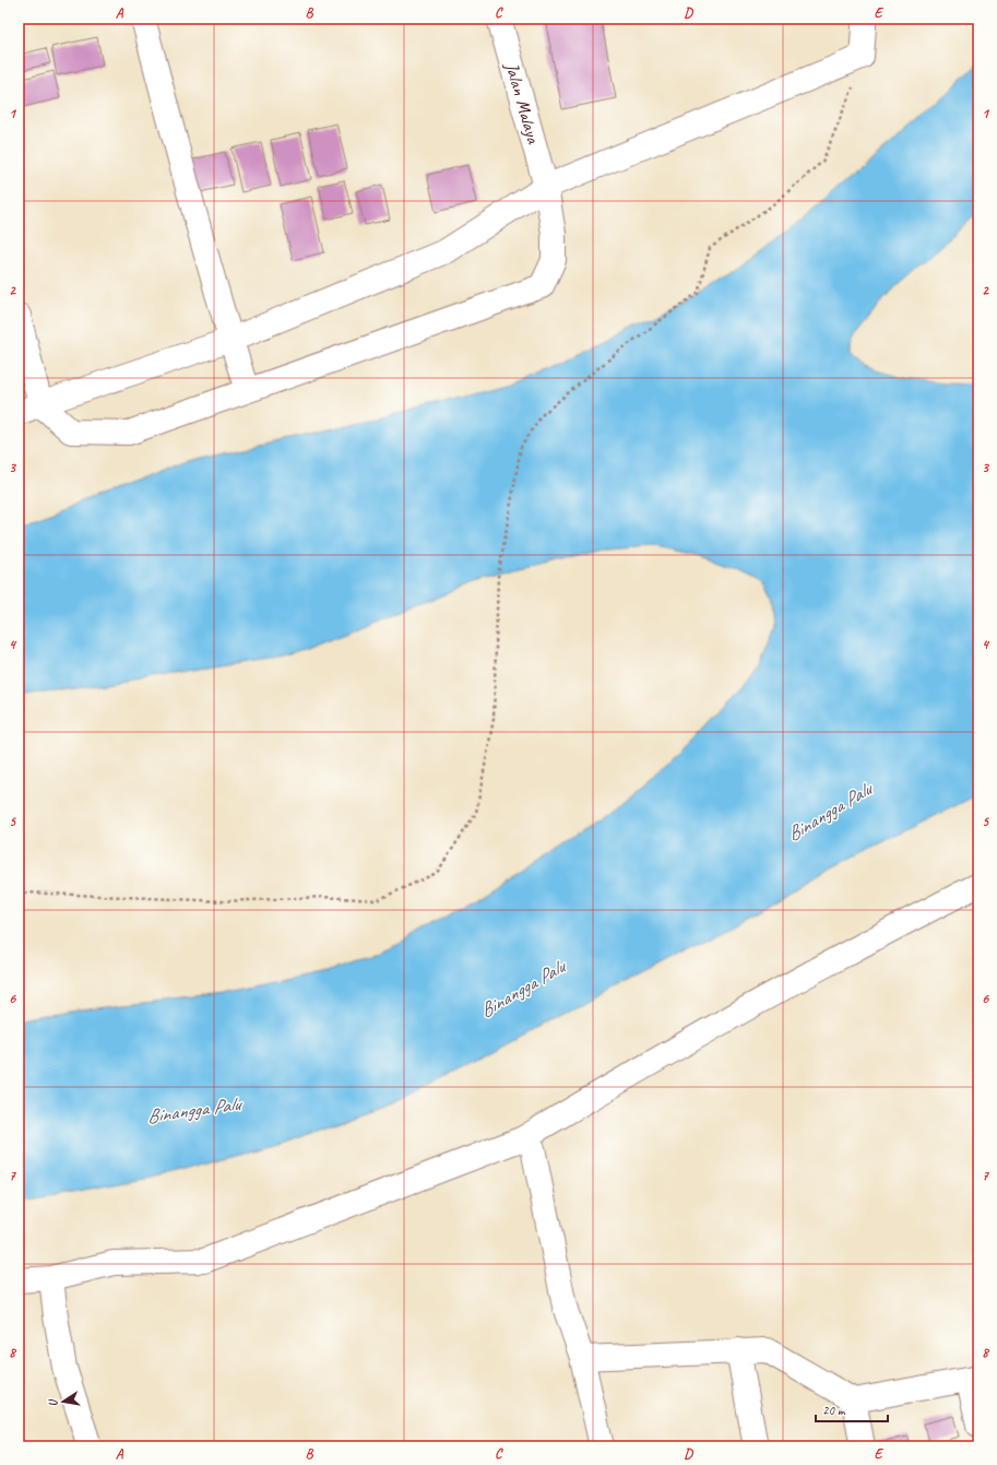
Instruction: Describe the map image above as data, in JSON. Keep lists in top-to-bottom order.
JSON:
{
  "streets": {
    "street": ["Jalan Malaya"]
  },
  "water": ["Binangga Palu"],
  "scale_bar": "20 m",
  "north": "left",
  "grid": {
    "columns": [
      "A",
      "B",
      "C",
      "D",
      "E"
    ],
    "rows": [
      "1",
      "2",
      "3",
      "4",
      "5",
      "6",
      "7",
      "8"
    ]
  }
}
